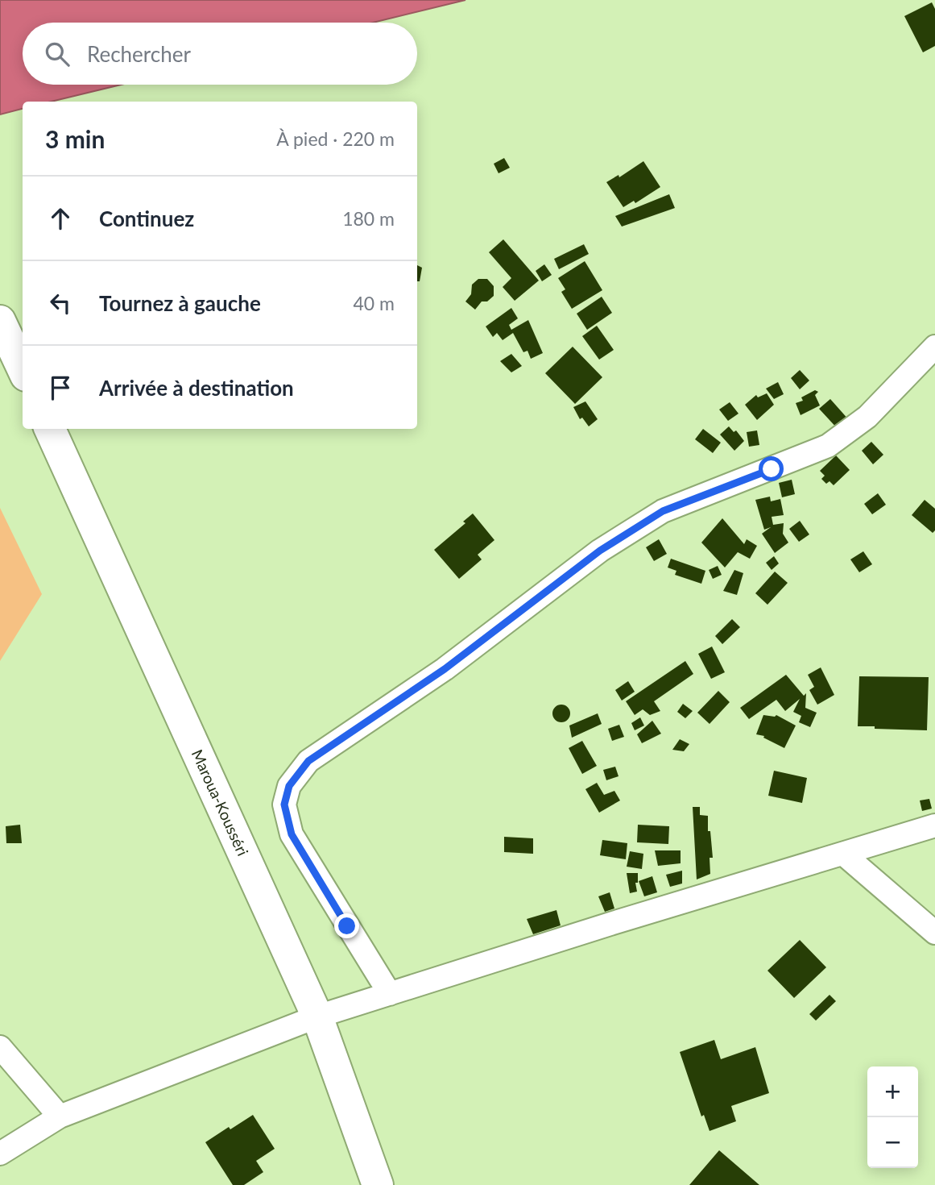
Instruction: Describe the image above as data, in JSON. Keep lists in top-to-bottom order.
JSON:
{
  "streets": {
    "highway": ["Maroua-Kousséri"]
  },
  "page": {
    "search": "Rechercher",
    "heading": ["3 min", "À pied · 220 m"],
    "list": [
      ["Continuez", "180 m"],
      ["Tournez à gauche", "40 m"],
      "Arrivée à destination"
    ],
    "map_buttons": ["+", "−"]
  }
}
